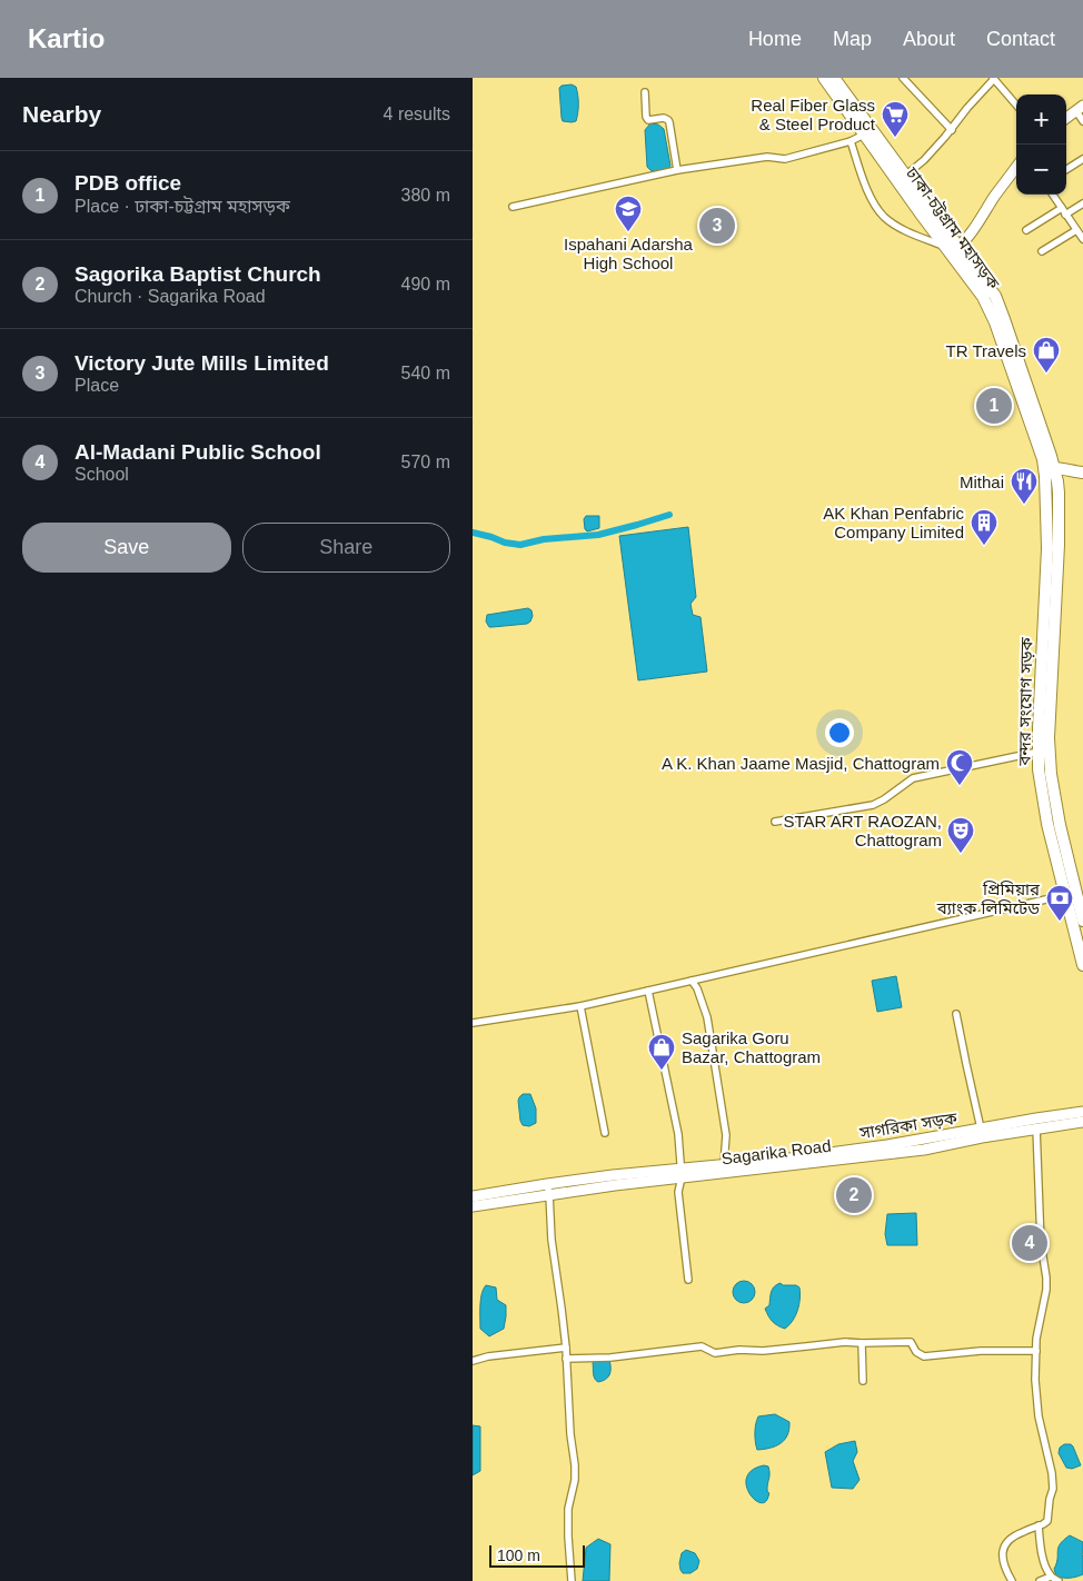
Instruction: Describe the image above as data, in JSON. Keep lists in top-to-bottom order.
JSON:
{
  "streets": {
    "highway": ["ঢাকা-চট্টগ্রাম মহাসড়ক", "বন্দর সংযোগ সড়ক"],
    "main road": ["সাগরিকা সড়ক", "Sagarika Road"]
  },
  "crossings": [
    ["ঢাকা-চট্টগ্রাম মহাসড়ক", "বন্দর সংযোগ সড়ক"],
    ["সাগরিকা সড়ক", "Sagarika Road"]
  ],
  "places": {
    "supermarket": ["Real Fiber Glass & Steel Product"],
    "school or university": ["Ispahani Adarsha High School"],
    "shop": ["TR Travels", "Sagarika Goru Bazar, Chattogram"],
    "restaurant": ["Mithai"],
    "building": ["AK Khan Penfabric Company Limited"],
    "mosque": ["A K. Khan Jaame Masjid, Chattogram"],
    "theatre": ["STAR ART RAOZAN, Chattogram"],
    "bank": ["প্রিমিয়ার ব্যাংক লিমিটেড"]
  },
  "scale_bar": "100 m",
  "page": {
    "header": "Kartio",
    "nav": [
      "Home",
      "Map",
      "About",
      "Contact"
    ],
    "heading": ["Nearby", "4 results"],
    "map_buttons": ["+", "−"],
    "list": [
      {
        "mark": "1",
        "name": "PDB office",
        "note": "Place · ঢাকা-চট্টগ্রাম মহাসড়ক",
        "value": "380 m"
      },
      {
        "mark": "2",
        "name": "Sagorika Baptist Church",
        "note": "Church · Sagarika Road",
        "value": "490 m"
      },
      {
        "mark": "3",
        "name": "Victory Jute Mills Limited",
        "note": "Place",
        "value": "540 m"
      },
      {
        "mark": "4",
        "name": "Al-Madani Public School",
        "note": "School",
        "value": "570 m"
      }
    ],
    "pins": [
      "3",
      "1",
      "2",
      "4"
    ],
    "buttons": ["Save", "Share"],
    "scale": "100 m"
  }
}
